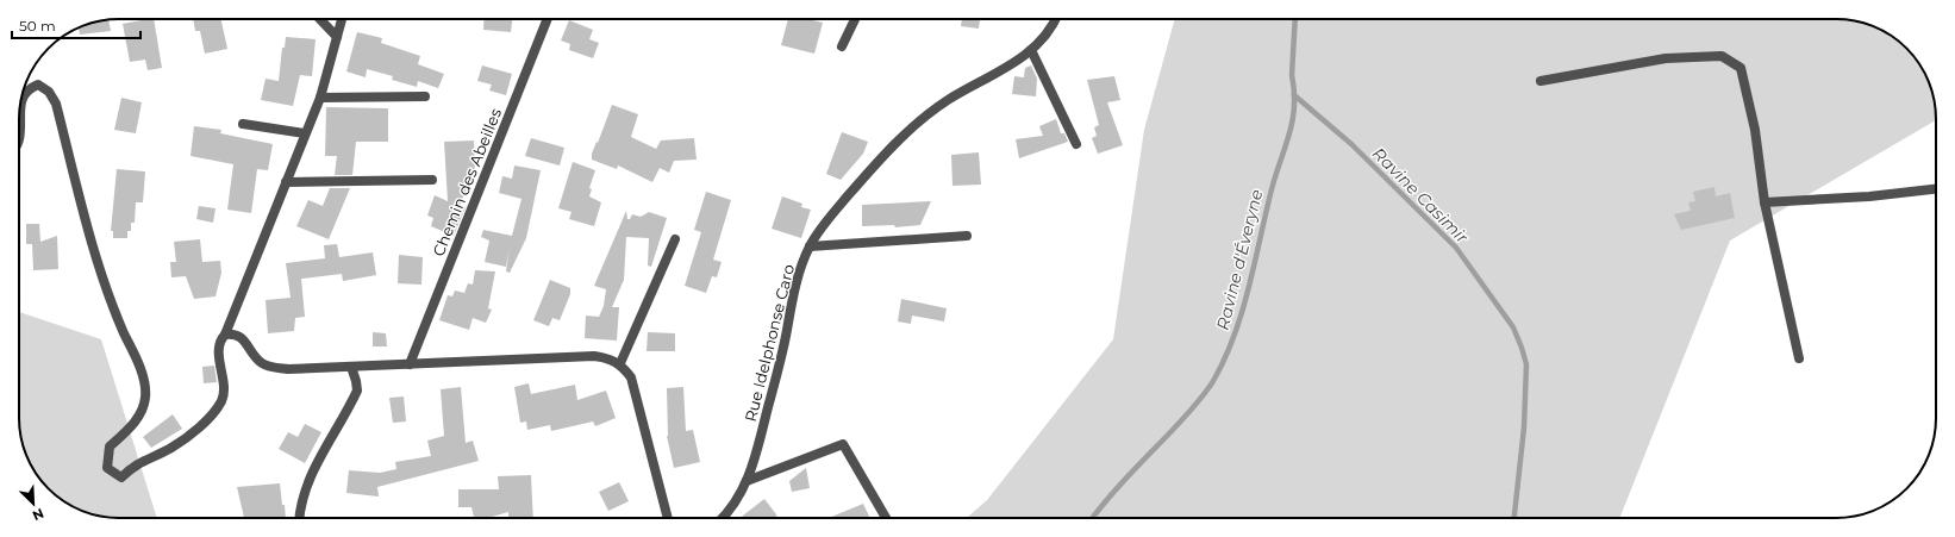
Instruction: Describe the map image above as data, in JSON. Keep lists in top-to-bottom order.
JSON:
{
  "streets": {
    "street": ["Chemin des Abeilles", "Rue Idelphonse Caro"]
  },
  "water": ["Ravine Casimir", "Ravine d'Éveryne"],
  "scale_bar": "50 m",
  "north": "bottom right"
}
